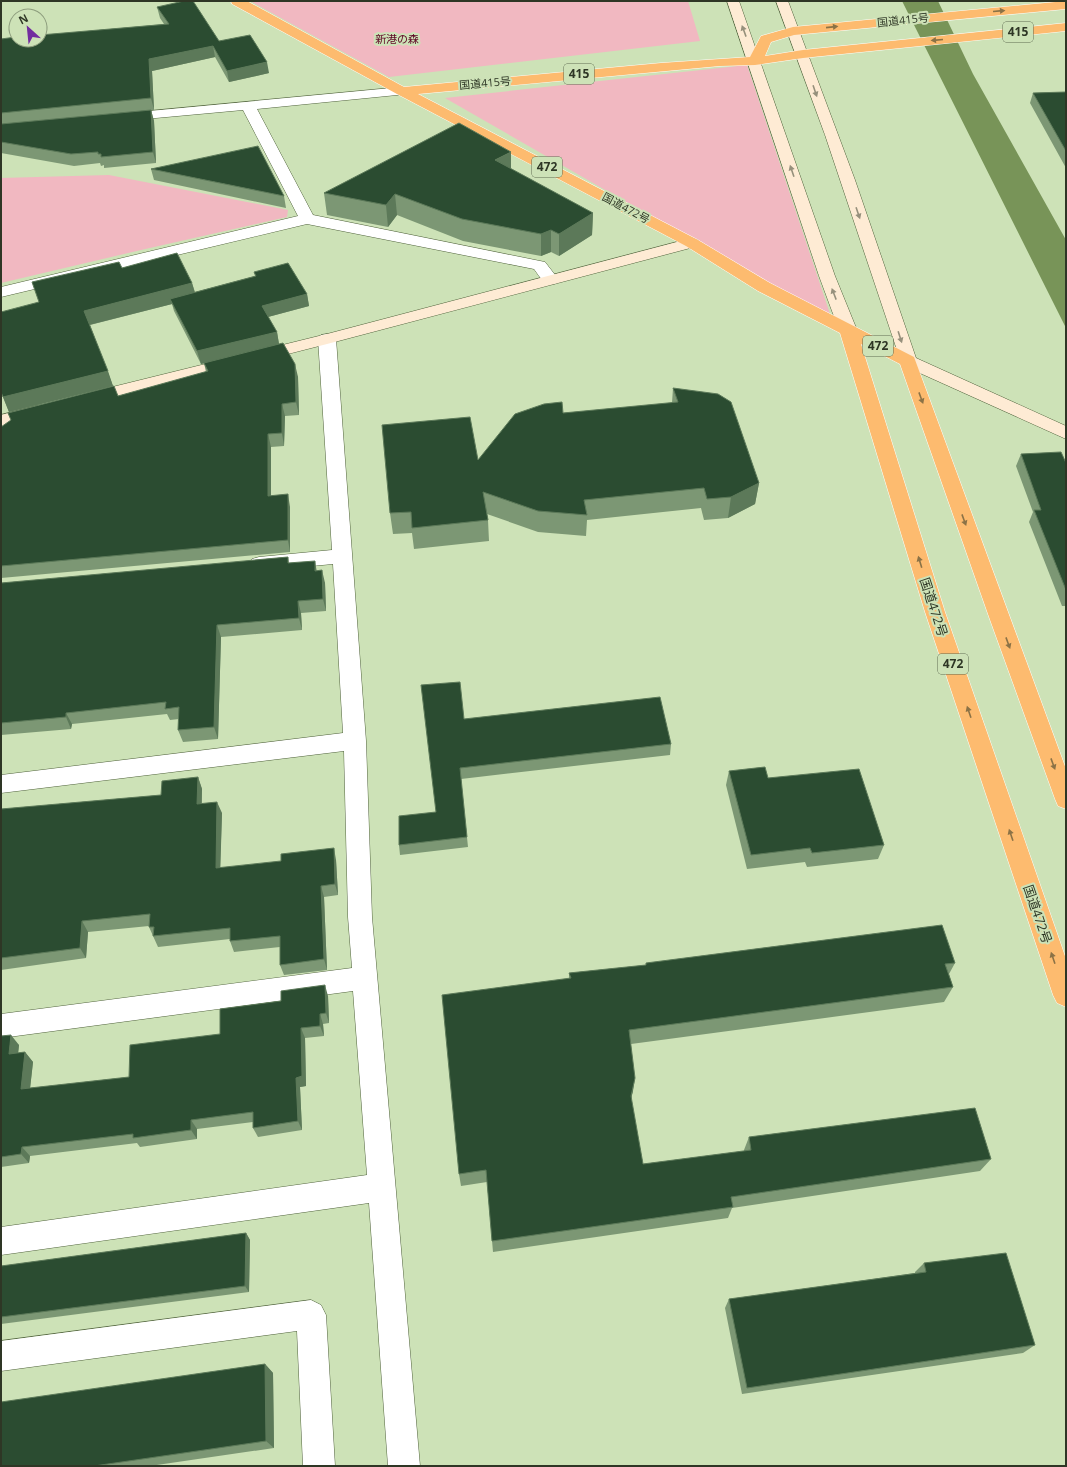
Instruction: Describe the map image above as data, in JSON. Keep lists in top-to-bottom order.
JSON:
{
  "streets": {
    "highway": [
      "国道415号",
      "415",
      "472",
      "国道472号"
    ]
  },
  "crossings": [
    ["国道415号", "国道472号"],
    ["472", "国道472号"]
  ],
  "parks": ["新港の森"],
  "north": "top left"
}
